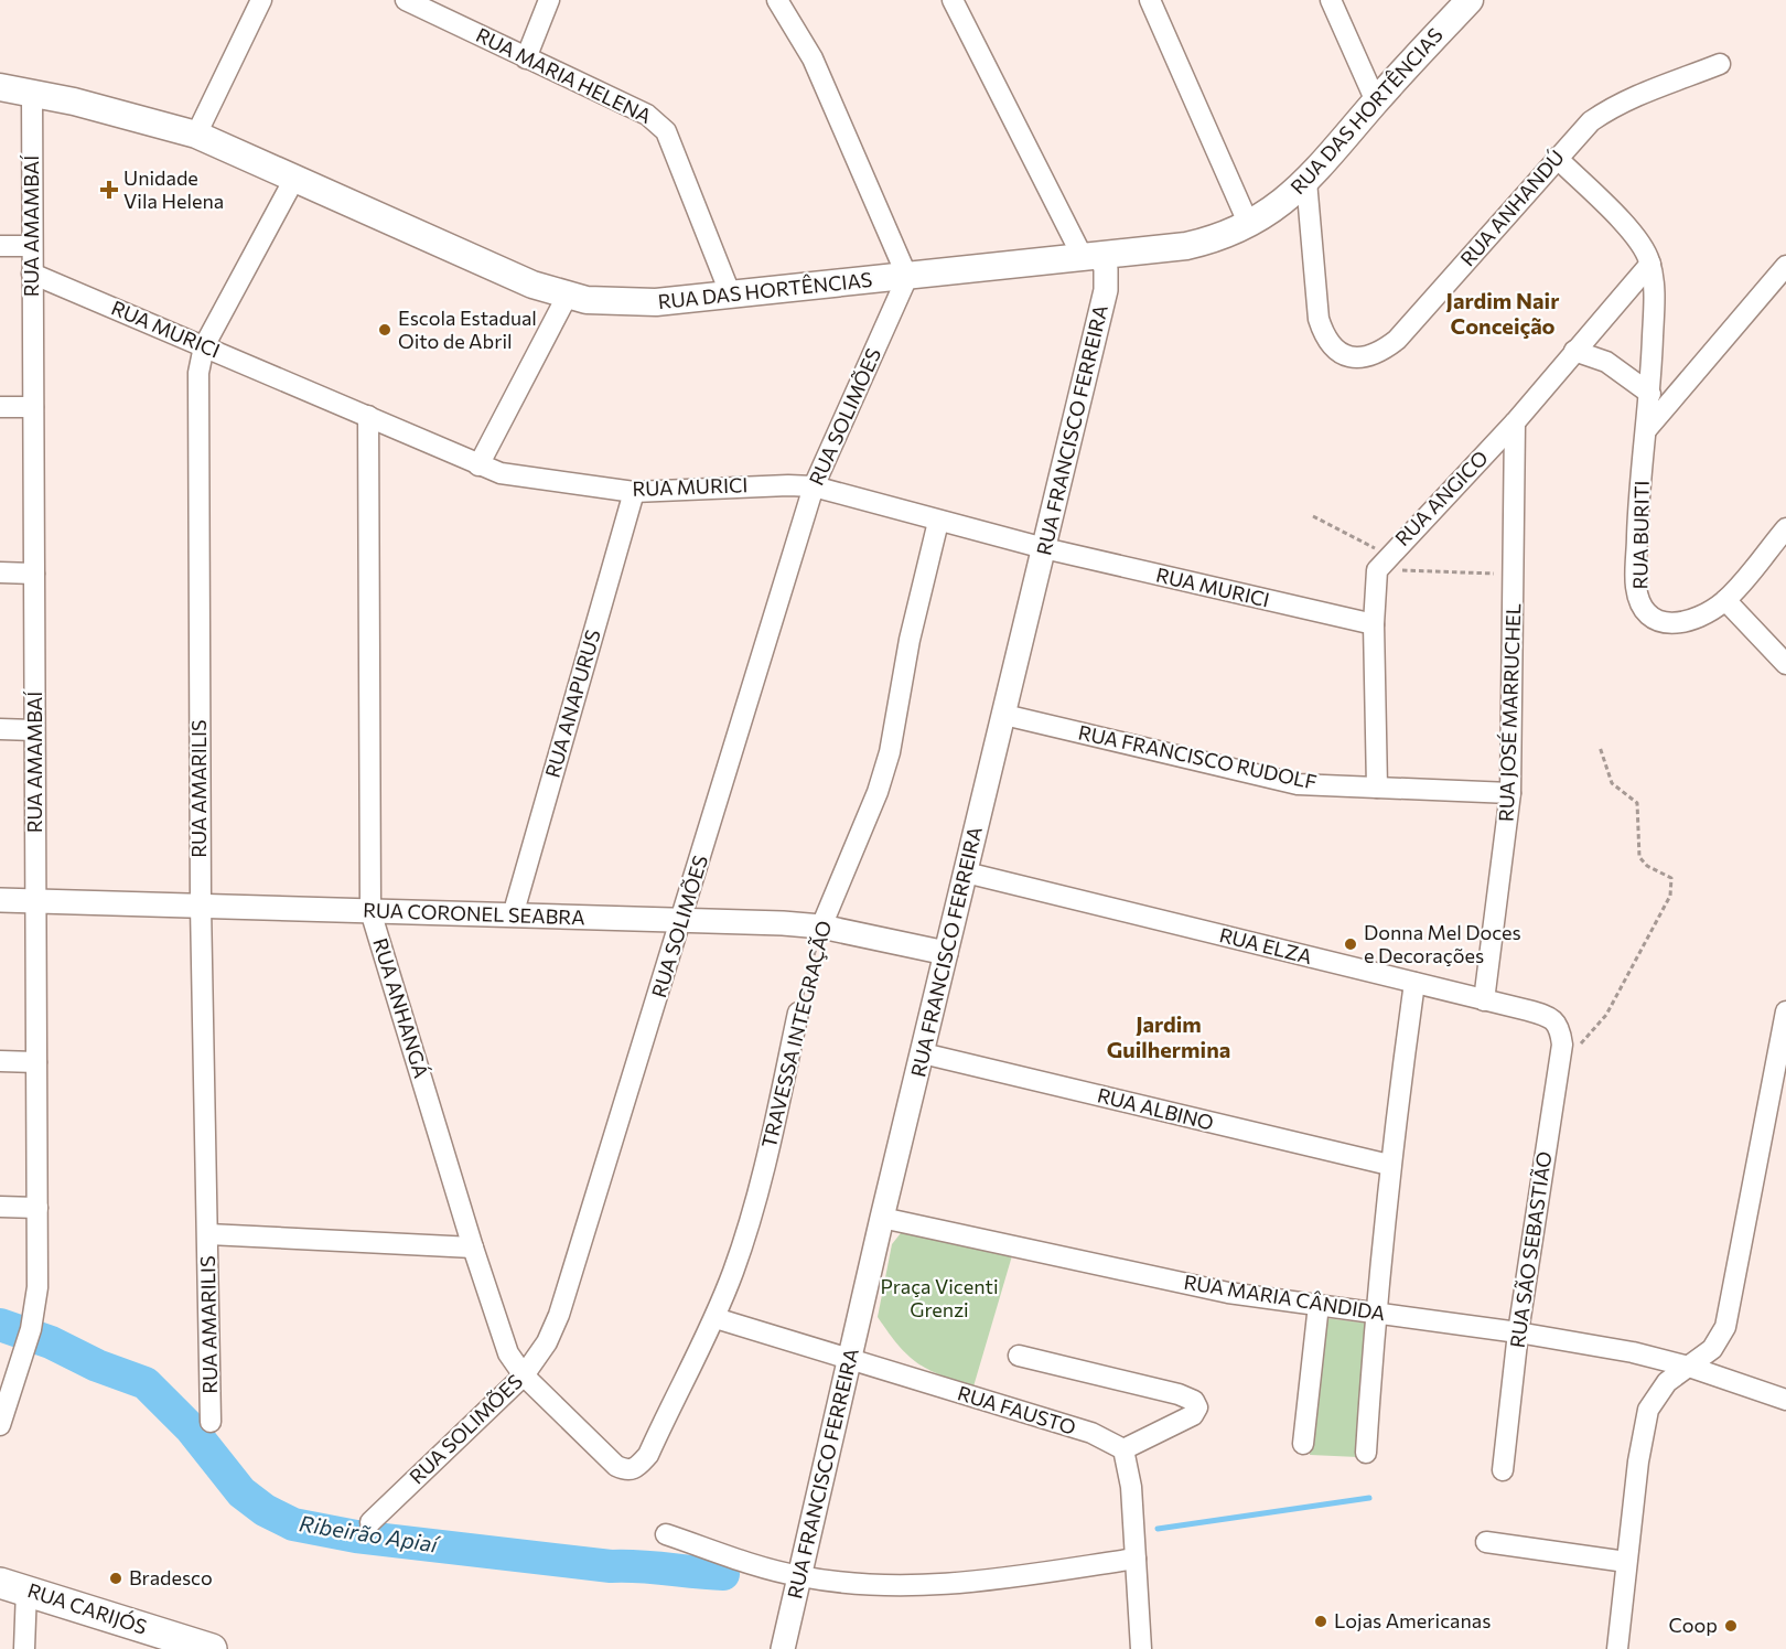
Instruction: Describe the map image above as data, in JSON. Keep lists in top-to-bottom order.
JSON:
{
  "streets": {
    "main road": ["RUA DAS HORTÊNCIAS", "RUA CARIJÓS"],
    "street": [
      "RUA MARIA HELENA",
      "RUA ANHANDÚ",
      "RUA AMAMBAÍ",
      "RUA MURICI",
      "RUA SOLIMÕES",
      "RUA FRANCISCO FERREIRA",
      "RUA ANGICO",
      "RUA BURITI",
      "RUA ANAPURUS",
      "RUA JOSÉ MARRUCHEL",
      "RUA FRANCISCO RUDOLF",
      "RUA AMARILIS",
      "RUA CORONEL SEABRA",
      "RUA ELZA",
      "RUA ANHANGÁ",
      "TRAVESSA INTEGRAÇÃO",
      "RUA ALBINO",
      "RUA SÃO SEBASTIÃO",
      "RUA MARIA CÂNDIDA",
      "RUA FAUSTO"
    ]
  },
  "crossings": [
    ["RUA MARIA HELENA", "RUA DAS HORTÊNCIAS"],
    ["RUA DAS HORTÊNCIAS", "RUA ANHANDÚ"],
    ["RUA DAS HORTÊNCIAS", "RUA AMAMBAÍ"],
    ["RUA DAS HORTÊNCIAS", "RUA SOLIMÕES"],
    ["RUA DAS HORTÊNCIAS", "RUA FRANCISCO FERREIRA"],
    ["RUA DAS HORTÊNCIAS", "RUA AMARILIS"],
    ["RUA ANHANDÚ", "RUA BURITI"],
    ["RUA AMAMBAÍ", "RUA MURICI"],
    ["RUA AMAMBAÍ", "RUA CORONEL SEABRA"],
    ["RUA MURICI", "RUA SOLIMÕES"],
    ["RUA MURICI", "RUA FRANCISCO FERREIRA"],
    ["RUA MURICI", "RUA ANAPURUS"],
    ["RUA MURICI", "RUA AMARILIS"],
    ["RUA MURICI", "RUA ANHANGÁ"],
    ["RUA MURICI", "TRAVESSA INTEGRAÇÃO"],
    ["RUA SOLIMÕES", "RUA CORONEL SEABRA"],
    ["RUA SOLIMÕES", "RUA ANHANGÁ"],
    ["RUA FRANCISCO FERREIRA", "RUA FRANCISCO RUDOLF"],
    ["RUA FRANCISCO FERREIRA", "RUA CORONEL SEABRA"],
    ["RUA FRANCISCO FERREIRA", "RUA ELZA"],
    ["RUA FRANCISCO FERREIRA", "RUA ALBINO"],
    ["RUA FRANCISCO FERREIRA", "RUA MARIA CÂNDIDA"],
    ["RUA FRANCISCO FERREIRA", "RUA FAUSTO"],
    ["RUA ANGICO", "RUA BURITI"],
    ["RUA ANGICO", "RUA JOSÉ MARRUCHEL"],
    ["RUA ANAPURUS", "RUA CORONEL SEABRA"],
    ["RUA JOSÉ MARRUCHEL", "RUA FRANCISCO RUDOLF"],
    ["RUA JOSÉ MARRUCHEL", "RUA ELZA"],
    ["RUA AMARILIS", "RUA CORONEL SEABRA"],
    ["RUA CORONEL SEABRA", "RUA ANHANGÁ"],
    ["RUA CORONEL SEABRA", "TRAVESSA INTEGRAÇÃO"],
    ["RUA ELZA", "RUA SÃO SEBASTIÃO"],
    ["RUA ANHANGÁ", "TRAVESSA INTEGRAÇÃO"],
    ["TRAVESSA INTEGRAÇÃO", "RUA FAUSTO"],
    ["RUA SÃO SEBASTIÃO", "RUA MARIA CÂNDIDA"]
  ],
  "districts": ["Jardim Nair Conceição", "Jardim Guilhermina"],
  "water": ["Ribeirão Apiaí"],
  "parks": ["Praça Vicenti Grenzi"],
  "places": {
    "health": ["Unidade Vila Helena"],
    "other": [
      "Escola Estadual Oito de Abril",
      "Donna Mel Doces e Decorações",
      "Bradesco",
      "Lojas Americanas",
      "Coop"
    ]
  }
}
